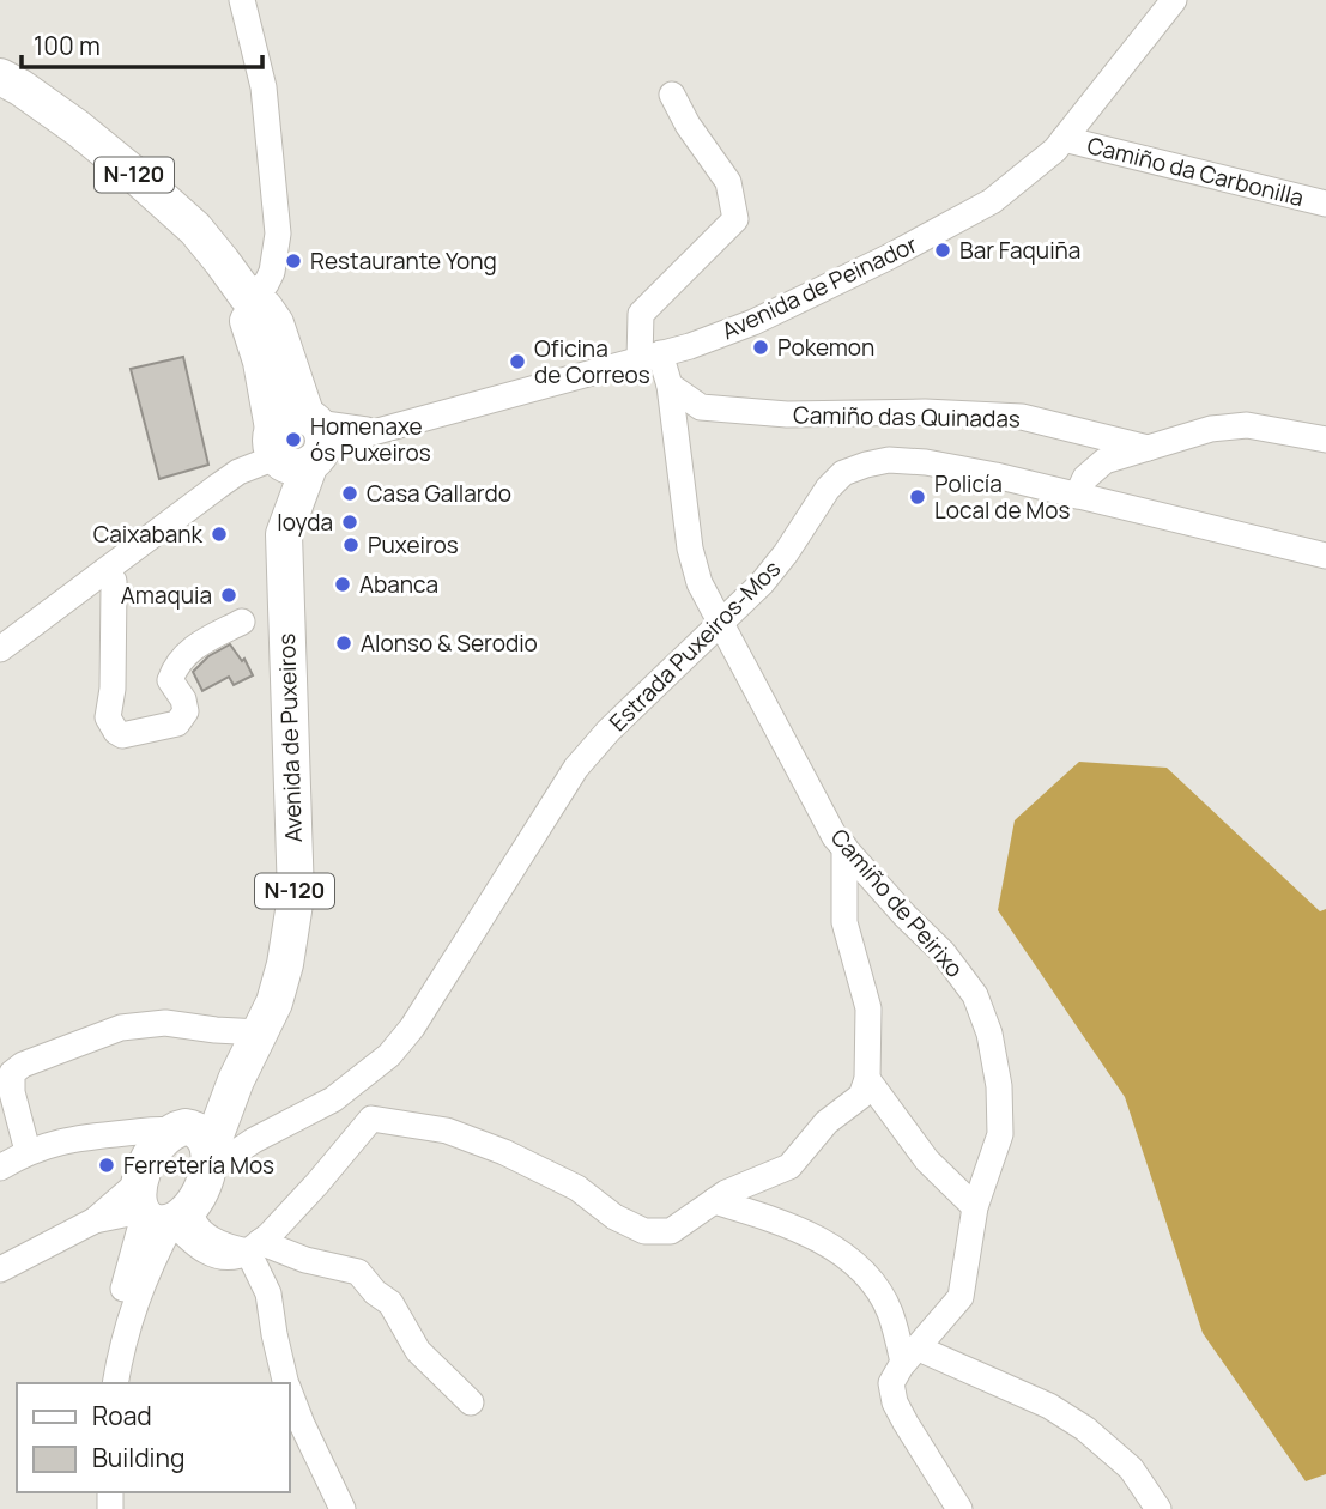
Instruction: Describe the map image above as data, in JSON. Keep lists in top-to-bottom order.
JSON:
{
  "streets": {
    "highway": ["N-120", "Avenida de Puxeiros"],
    "street": [
      "Camiño da Carbonilla",
      "Avenida de Peinador",
      "Camiño das Quinadas",
      "Estrada Puxeiros-Mos",
      "Camiño de Peirixo"
    ]
  },
  "crossings": [
    ["Camiño da Carbonilla", "Avenida de Peinador"],
    ["Avenida de Peinador", "Avenida de Puxeiros"],
    ["Avenida de Peinador", "Camiño de Peirixo"],
    ["Camiño das Quinadas", "Camiño de Peirixo"],
    ["Estrada Puxeiros-Mos", "Avenida de Puxeiros"],
    ["Estrada Puxeiros-Mos", "Camiño de Peirixo"]
  ],
  "places": [
    "Bar Faquiña",
    "Restaurante Yong",
    "Pokemon",
    "Oficina de Correos",
    "Homenaxe ós Puxeiros",
    "Casa Gallardo",
    "Policía Local de Mos",
    "loyda",
    "Caixabank",
    "Puxeiros",
    "Abanca",
    "Amaquia",
    "Alonso & Serodio",
    "Ferretería Mos"
  ],
  "legend": ["Road", "Building"],
  "scale_bar": "100 m"
}
